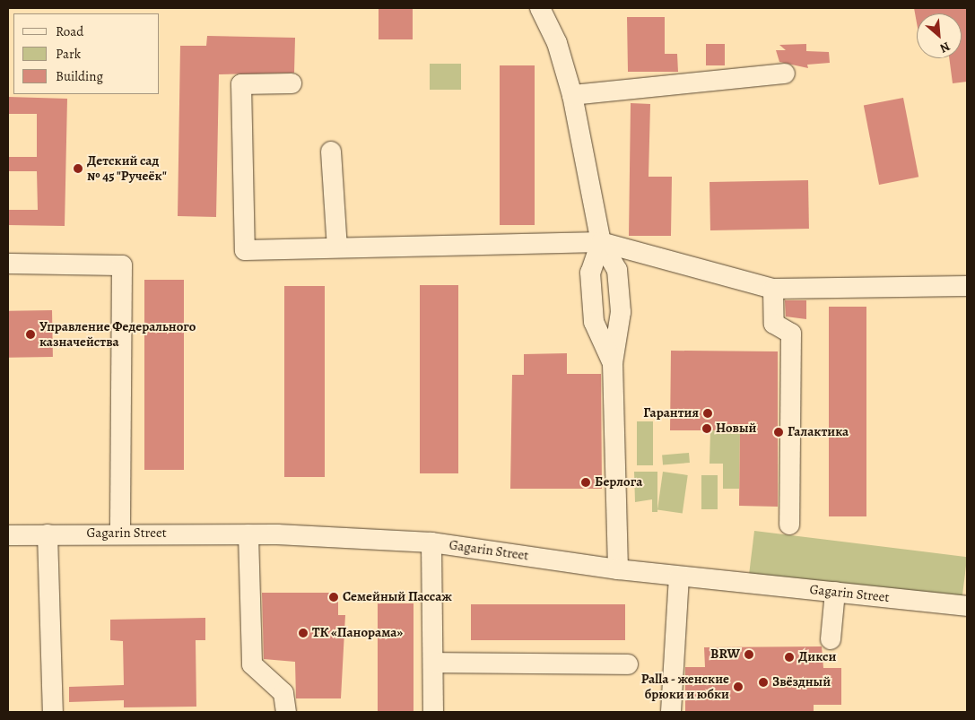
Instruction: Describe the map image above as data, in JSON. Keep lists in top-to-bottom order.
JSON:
{
  "streets": {
    "street": ["Gagarin Street"]
  },
  "places": [
    "Детский сад № 45 \"Ручеёк\"",
    "Управление Федерального казначейства",
    "Гарантия",
    "Новый",
    "Галактика",
    "Берлога",
    "Семейный Пассаж",
    "ТК «Панорама»",
    "BRW",
    "Дикси",
    "Звёздный",
    "Palla - женские брюки и юбки"
  ],
  "legend": ["Road", "Park", "Building"],
  "north": "bottom right"
}
